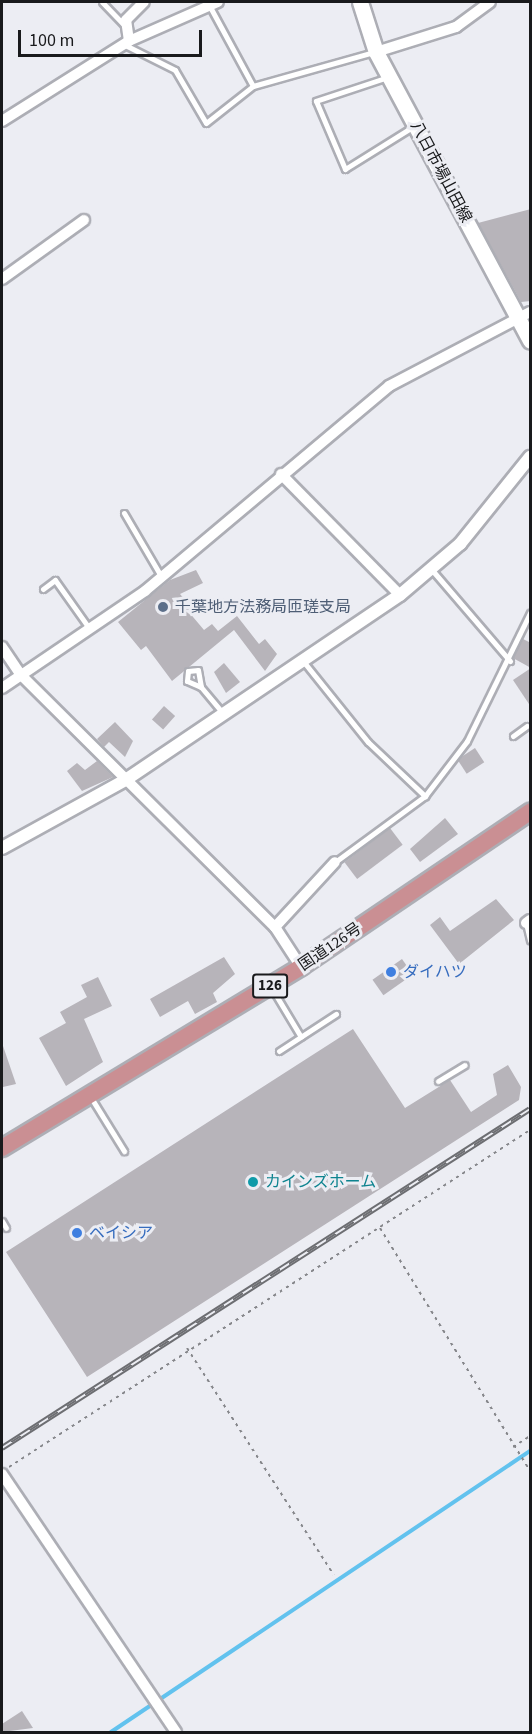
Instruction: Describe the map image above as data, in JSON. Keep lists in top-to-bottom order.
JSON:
{
  "streets": {
    "highway": ["国道126号", "126"],
    "main road": ["八日市場山田線"]
  },
  "places": [
    "千葉地方法務局匝瑳支局",
    "ダイハツ",
    "カインズホーム",
    "ベイシア"
  ],
  "scale_bar": "100 m"
}
